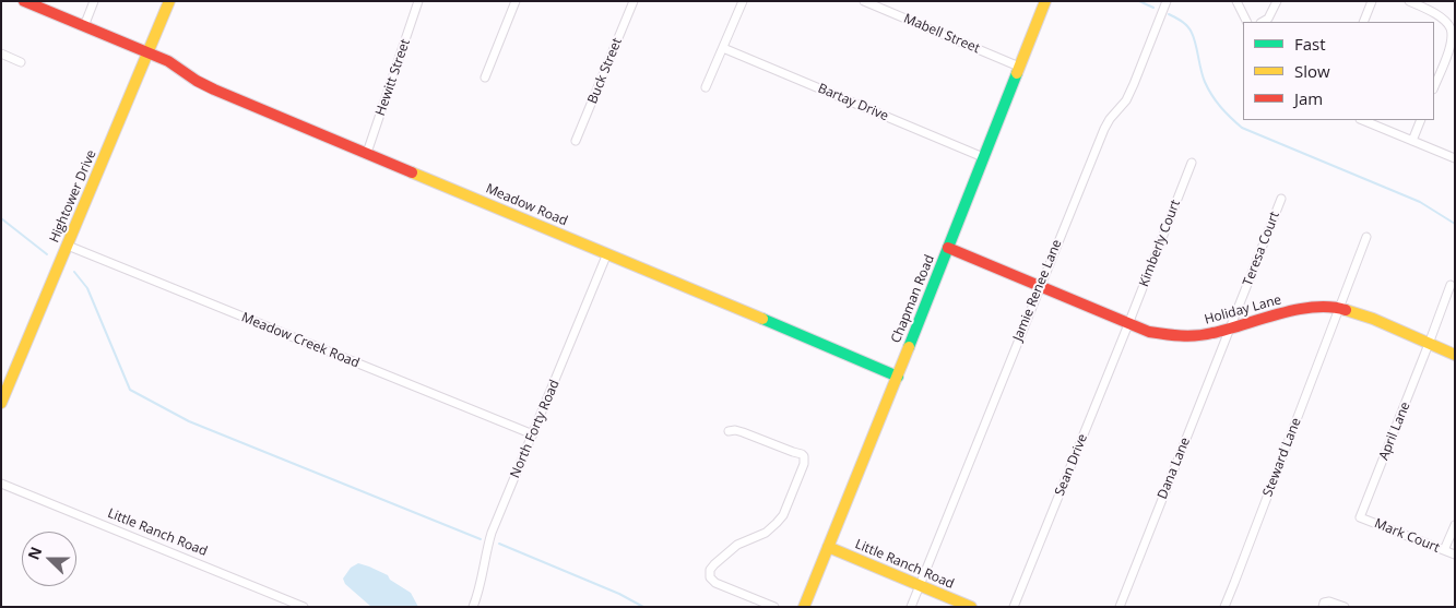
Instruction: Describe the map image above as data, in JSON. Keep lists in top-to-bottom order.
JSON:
{
  "streets": {
    "street": [
      "Mabell Street",
      "Buck Street",
      "Hewitt Street",
      "Bartay Drive",
      "Hightower Drive",
      "Meadow Road",
      "Kimberly Court",
      "Teresa Court",
      "Jamie Renee Lane",
      "Chapman Road",
      "Holiday Lane",
      "Meadow Creek Road",
      "North Forty Road",
      "April Lane",
      "Steward Lane",
      "Sean Drive",
      "Dana Lane",
      "Little Ranch Road",
      "Mark Court"
    ]
  },
  "crossings": [
    ["Mabell Street", "Chapman Road"],
    ["Hewitt Street", "Meadow Road"],
    ["Bartay Drive", "Chapman Road"],
    ["Hightower Drive", "Meadow Road"],
    ["Hightower Drive", "Meadow Creek Road"],
    ["Meadow Road", "Chapman Road"],
    ["Meadow Road", "North Forty Road"],
    ["Kimberly Court", "Holiday Lane"],
    ["Kimberly Court", "Sean Drive"],
    ["Teresa Court", "Holiday Lane"],
    ["Teresa Court", "Dana Lane"],
    ["Jamie Renee Lane", "Holiday Lane"],
    ["Jamie Renee Lane", "Little Ranch Road"],
    ["Chapman Road", "Holiday Lane"],
    ["Chapman Road", "Little Ranch Road"],
    ["Holiday Lane", "April Lane"],
    ["Holiday Lane", "Steward Lane"],
    ["Holiday Lane", "Sean Drive"],
    ["Holiday Lane", "Dana Lane"],
    ["Meadow Creek Road", "North Forty Road"],
    ["April Lane", "Mark Court"]
  ],
  "legend": ["Fast", "Slow", "Jam"],
  "north": "left"
}
